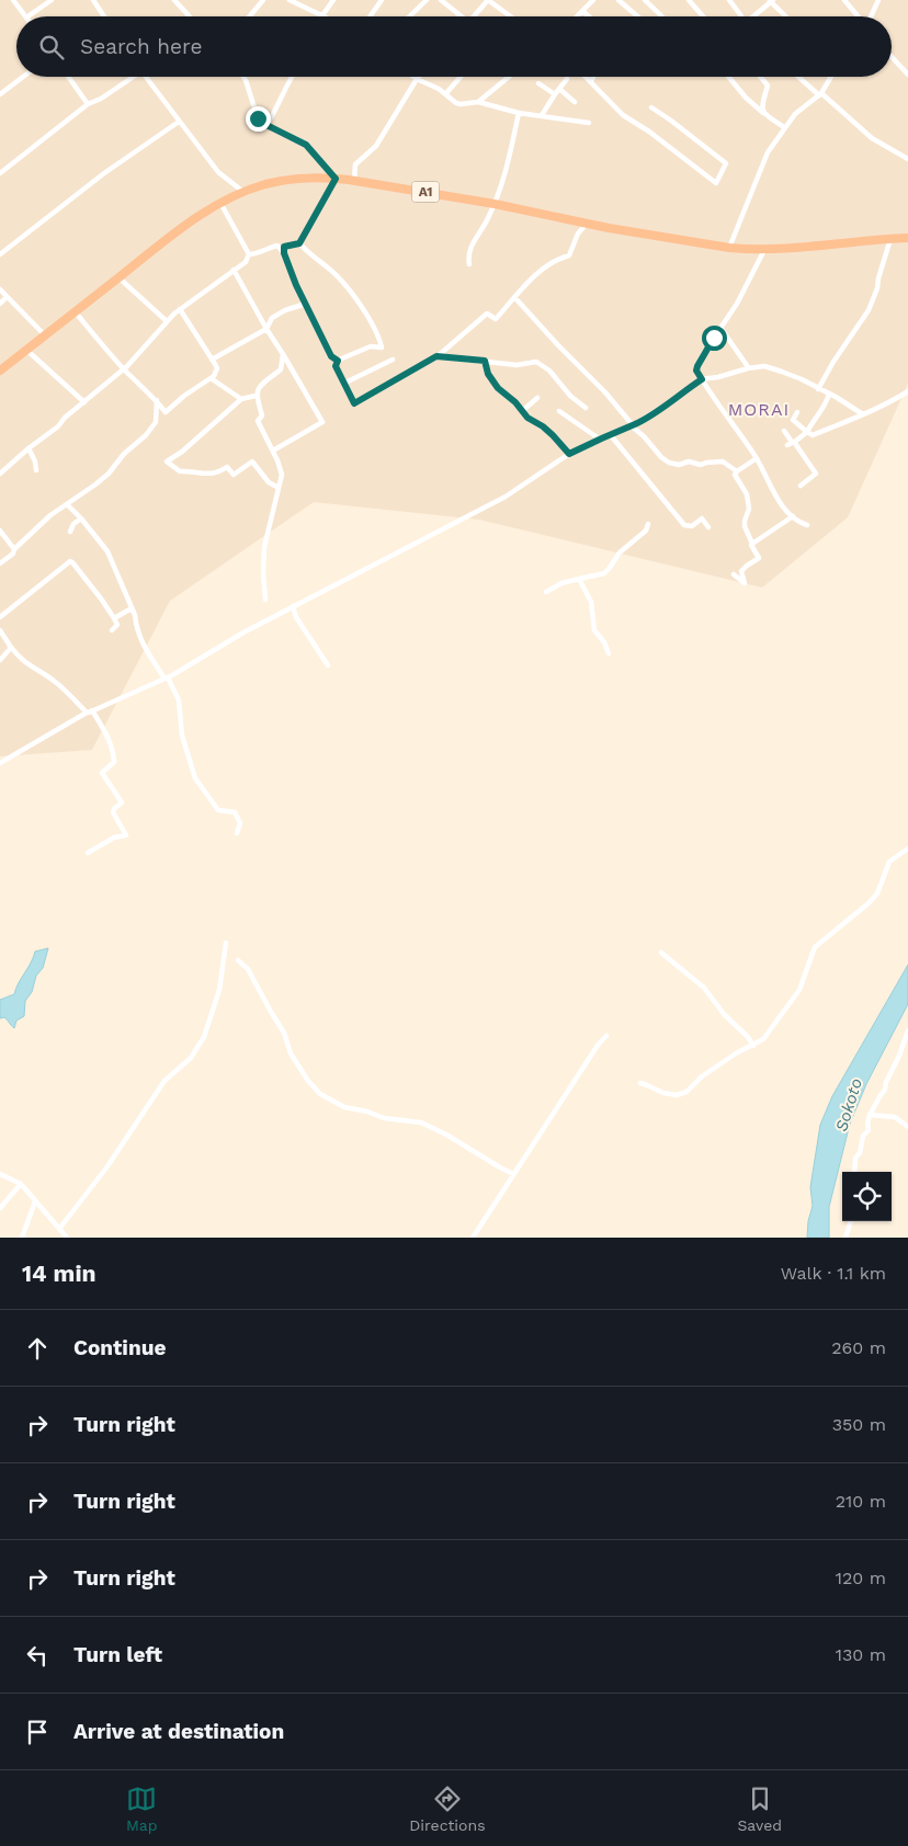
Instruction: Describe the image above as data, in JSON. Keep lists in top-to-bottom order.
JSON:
{
  "streets": {
    "highway": ["A1"]
  },
  "districts": ["MORAI"],
  "water": ["Sokoto"],
  "page": {
    "search": "Search here",
    "heading": ["14 min", "Walk · 1.1 km"],
    "list": [
      ["Continue", "260 m"],
      ["Turn right", "350 m"],
      ["Turn right", "210 m"],
      ["Turn right", "120 m"],
      ["Turn left", "130 m"],
      "Arrive at destination"
    ],
    "nav": ["Map", "Directions", "Saved"]
  }
}
